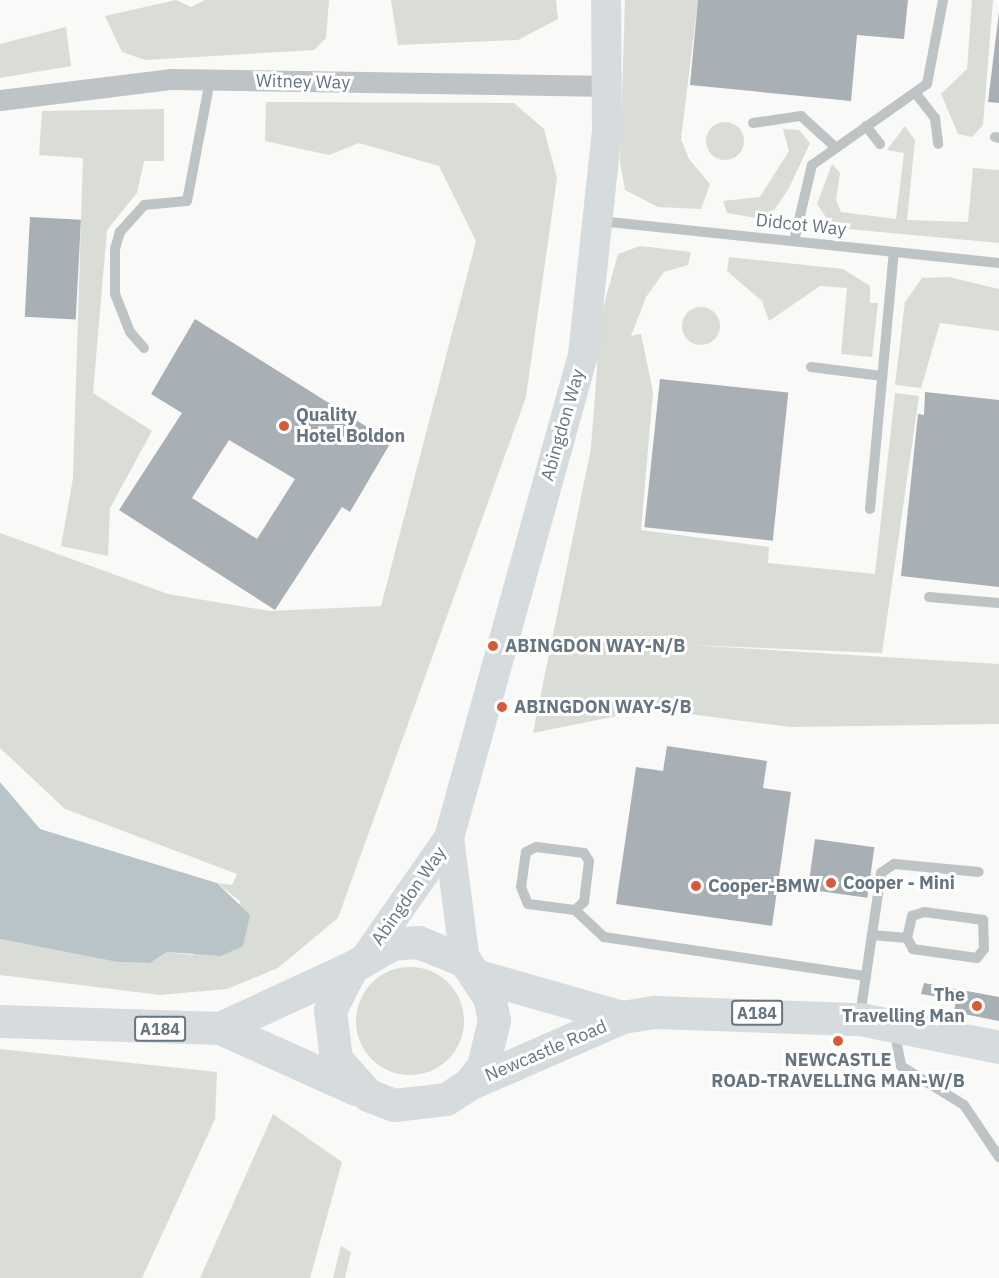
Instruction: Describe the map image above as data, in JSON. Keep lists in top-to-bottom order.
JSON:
{
  "streets": {
    "main road": ["Abingdon Way", "A184", "Newcastle Road"],
    "street": ["Witney Way"],
    "lane": ["Didcot Way"]
  },
  "crossings": [
    ["Witney Way", "Abingdon Way"],
    ["Didcot Way", "Abingdon Way"],
    ["Abingdon Way", "A184"],
    ["Abingdon Way", "Newcastle Road"],
    ["A184", "Newcastle Road"]
  ],
  "places": [
    "Quality Hotel Boldon",
    "ABINGDON WAY-N/B",
    "ABINGDON WAY-S/B",
    "Cooper - Mini",
    "Cooper-BMW",
    "The Travelling Man",
    "NEWCASTLE ROAD-TRAVELLING MAN-W/B"
  ]
}
